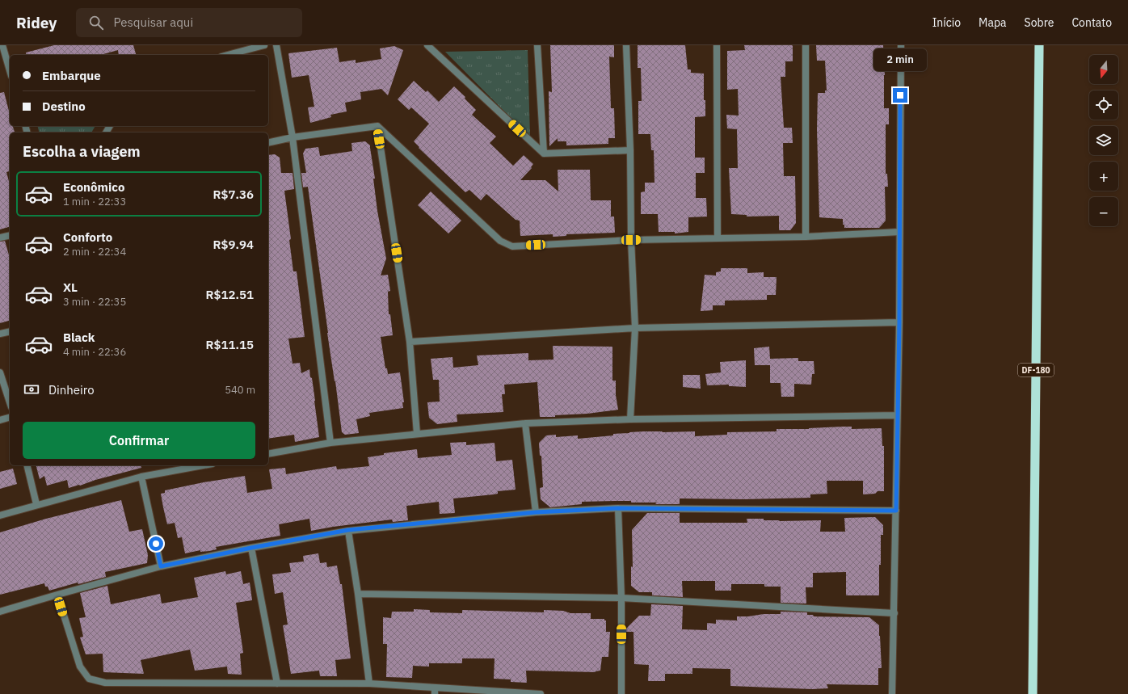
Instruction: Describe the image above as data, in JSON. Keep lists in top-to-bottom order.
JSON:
{
  "streets": {
    "highway": ["DF-180"]
  },
  "north": "bottom",
  "page": {
    "header": "Ridey",
    "search": "Pesquisar aqui",
    "nav": [
      "Início",
      "Mapa",
      "Sobre",
      "Contato"
    ],
    "bubble": "2 min",
    "map_buttons": ["+", "−"],
    "banner": ["Embarque", "Destino"],
    "heading": "Escolha a viagem",
    "list": [
      {
        "name": "Econômico",
        "note": "1 min · 22:33",
        "value": "R$7.36"
      },
      {
        "name": "Conforto",
        "note": "2 min · 22:34",
        "value": "R$9.94"
      },
      {
        "name": "XL",
        "note": "3 min · 22:35",
        "value": "R$12.51"
      },
      {
        "name": "Black",
        "note": "4 min · 22:36",
        "value": "R$11.15"
      }
    ],
    "pay": ["Dinheiro", "540 m"],
    "buttons": "Confirmar"
  }
}
